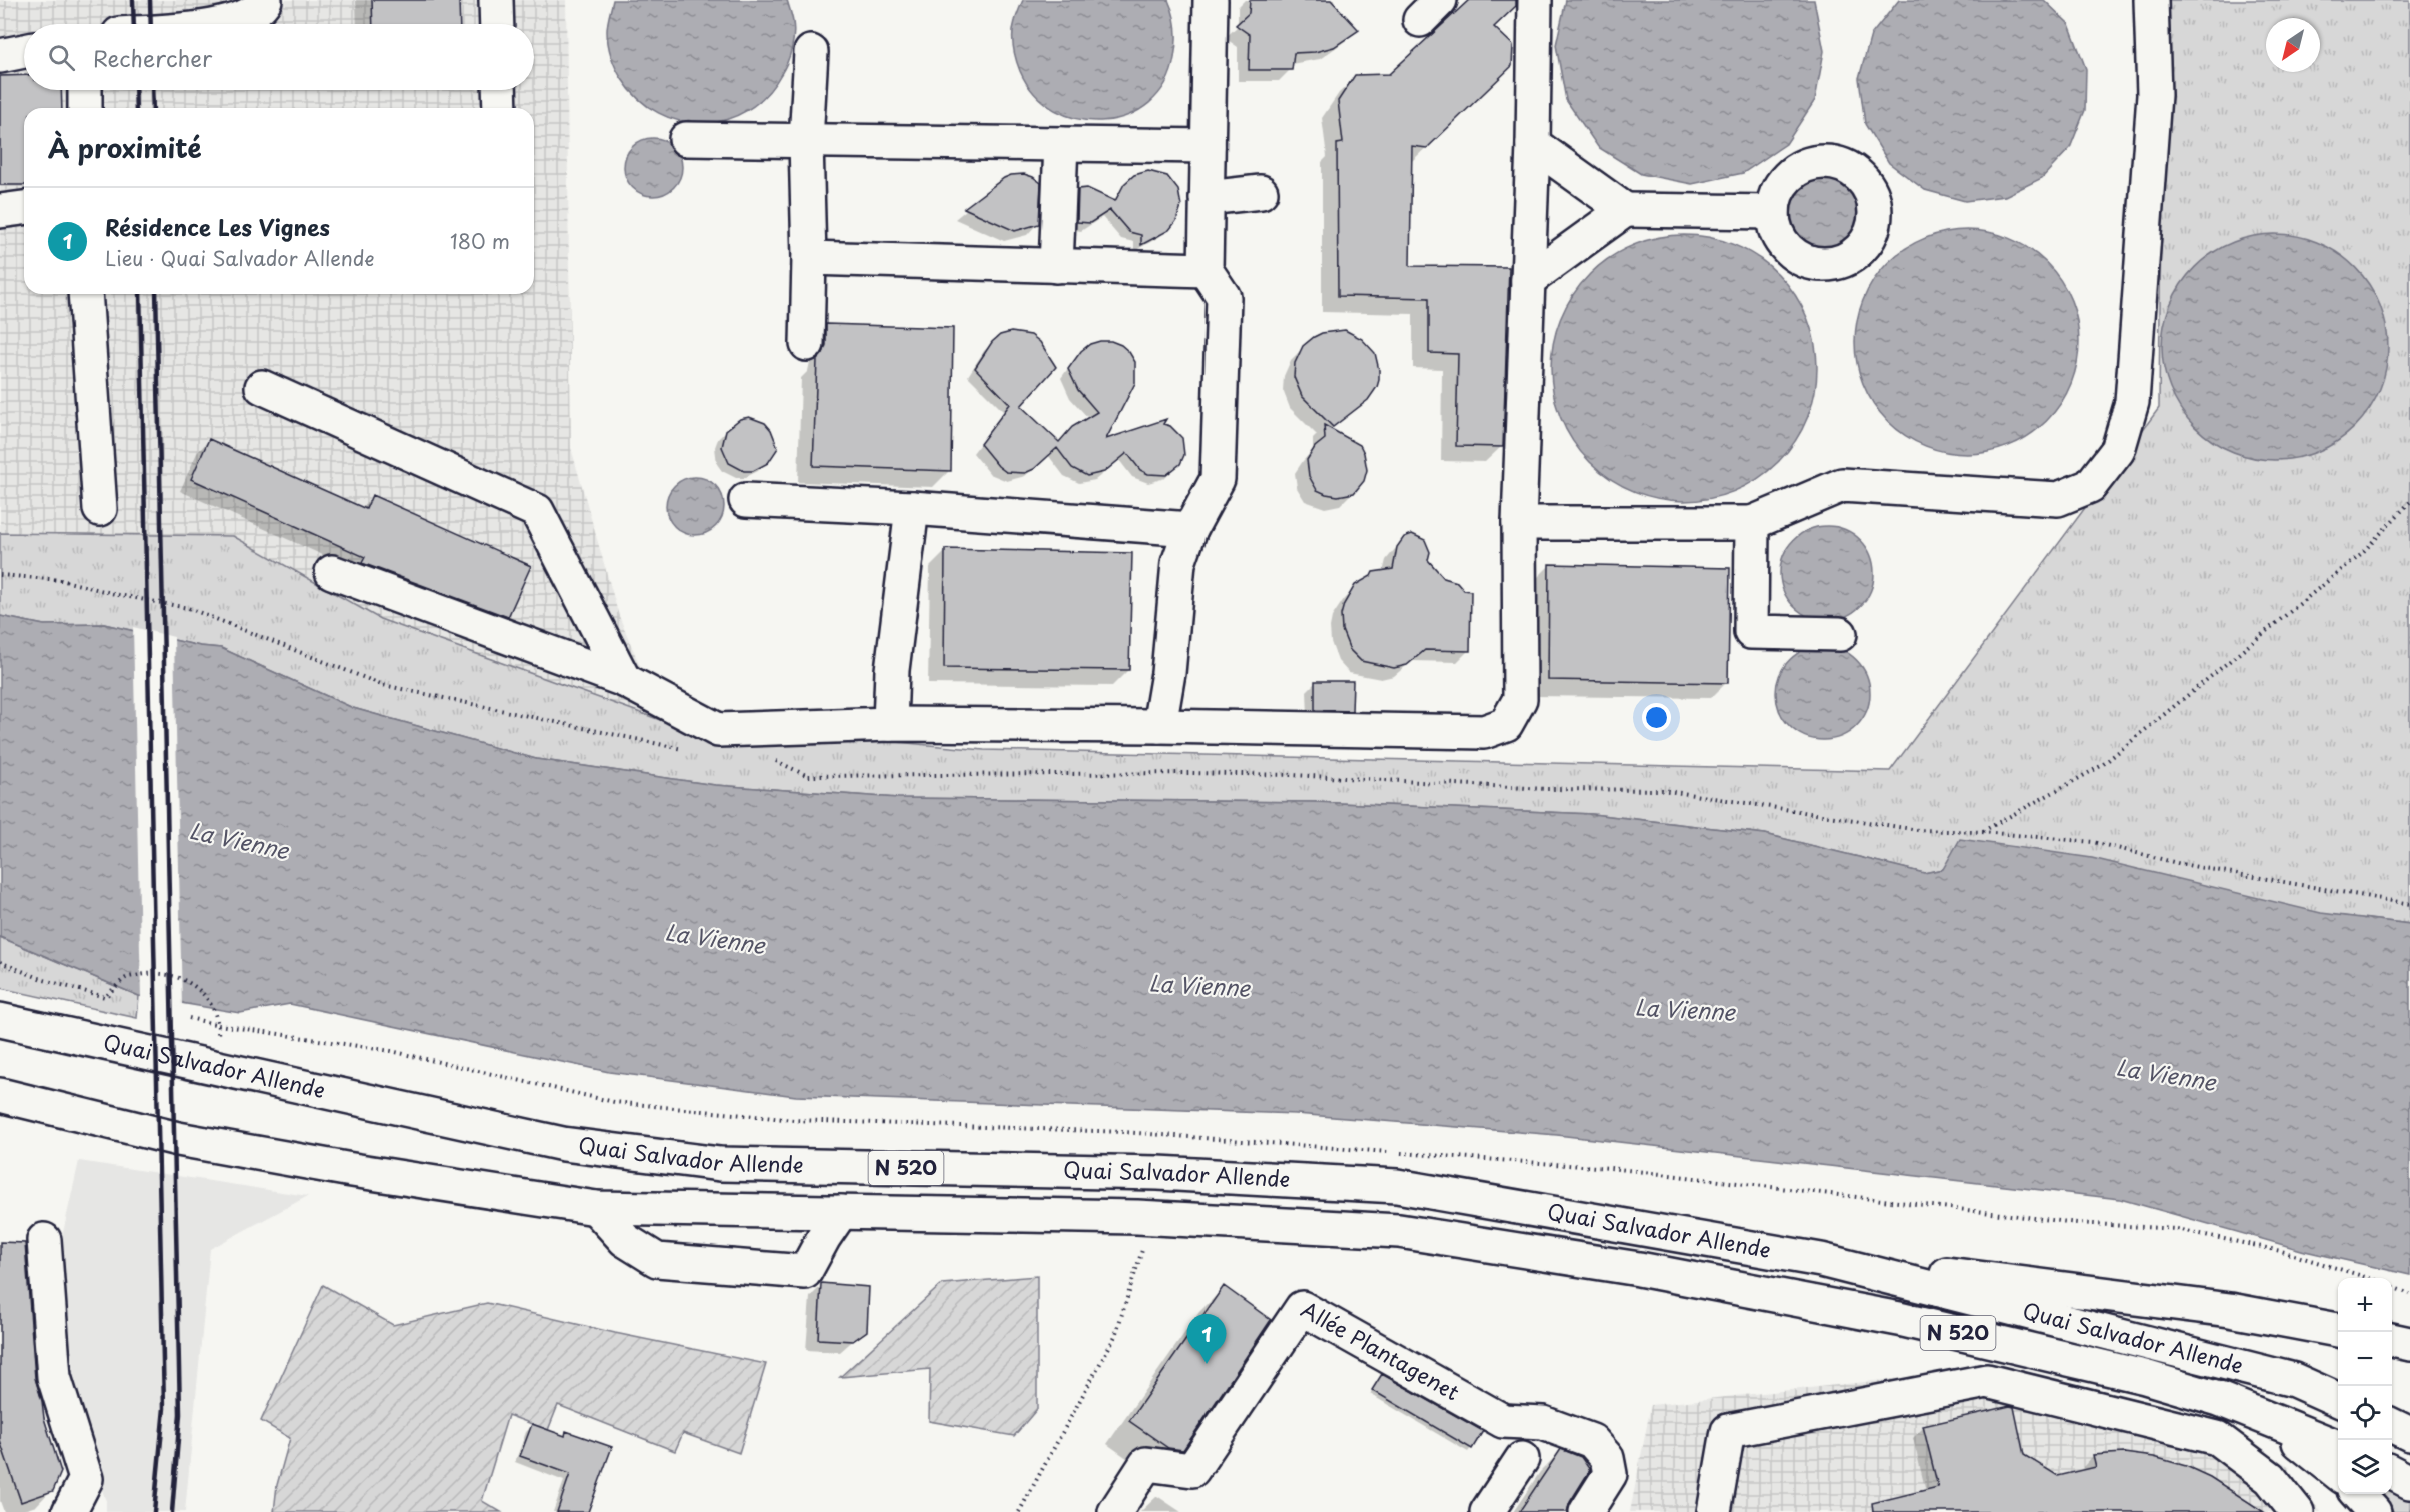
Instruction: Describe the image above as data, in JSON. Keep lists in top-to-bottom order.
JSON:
{
  "streets": {
    "main road": ["Quai Salvador Allende", "N 520", "Allée Plantagenet"]
  },
  "water": ["La Vienne"],
  "north": "bottom left",
  "page": {
    "search": "Rechercher",
    "heading": "À proximité",
    "list": [
      {
        "mark": "1",
        "name": "Résidence Les Vignes",
        "note": "Lieu · Quai Salvador Allende",
        "value": "180 m"
      }
    ],
    "map_buttons": ["+", "−"],
    "pins": "1"
  }
}
